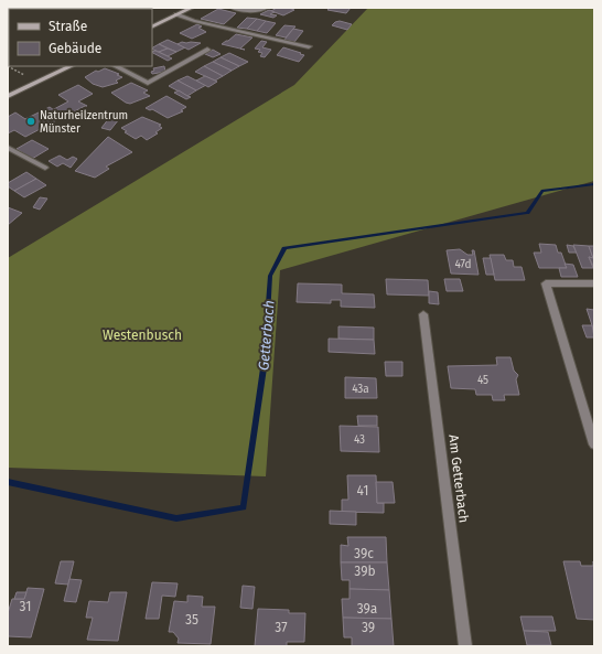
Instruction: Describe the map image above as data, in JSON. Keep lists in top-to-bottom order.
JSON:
{
  "streets": {
    "street": ["Am Getterbach"]
  },
  "water": ["Getterbach"],
  "parks": ["Westenbusch"],
  "places": ["Naturheilzentrum Münster"],
  "house_numbers": [
    "47d",
    "45",
    "43a",
    "43",
    "41",
    "39c",
    "39b",
    "31",
    "39a",
    "35",
    "37",
    "39"
  ],
  "legend": ["Straße", "Gebäude"]
}
